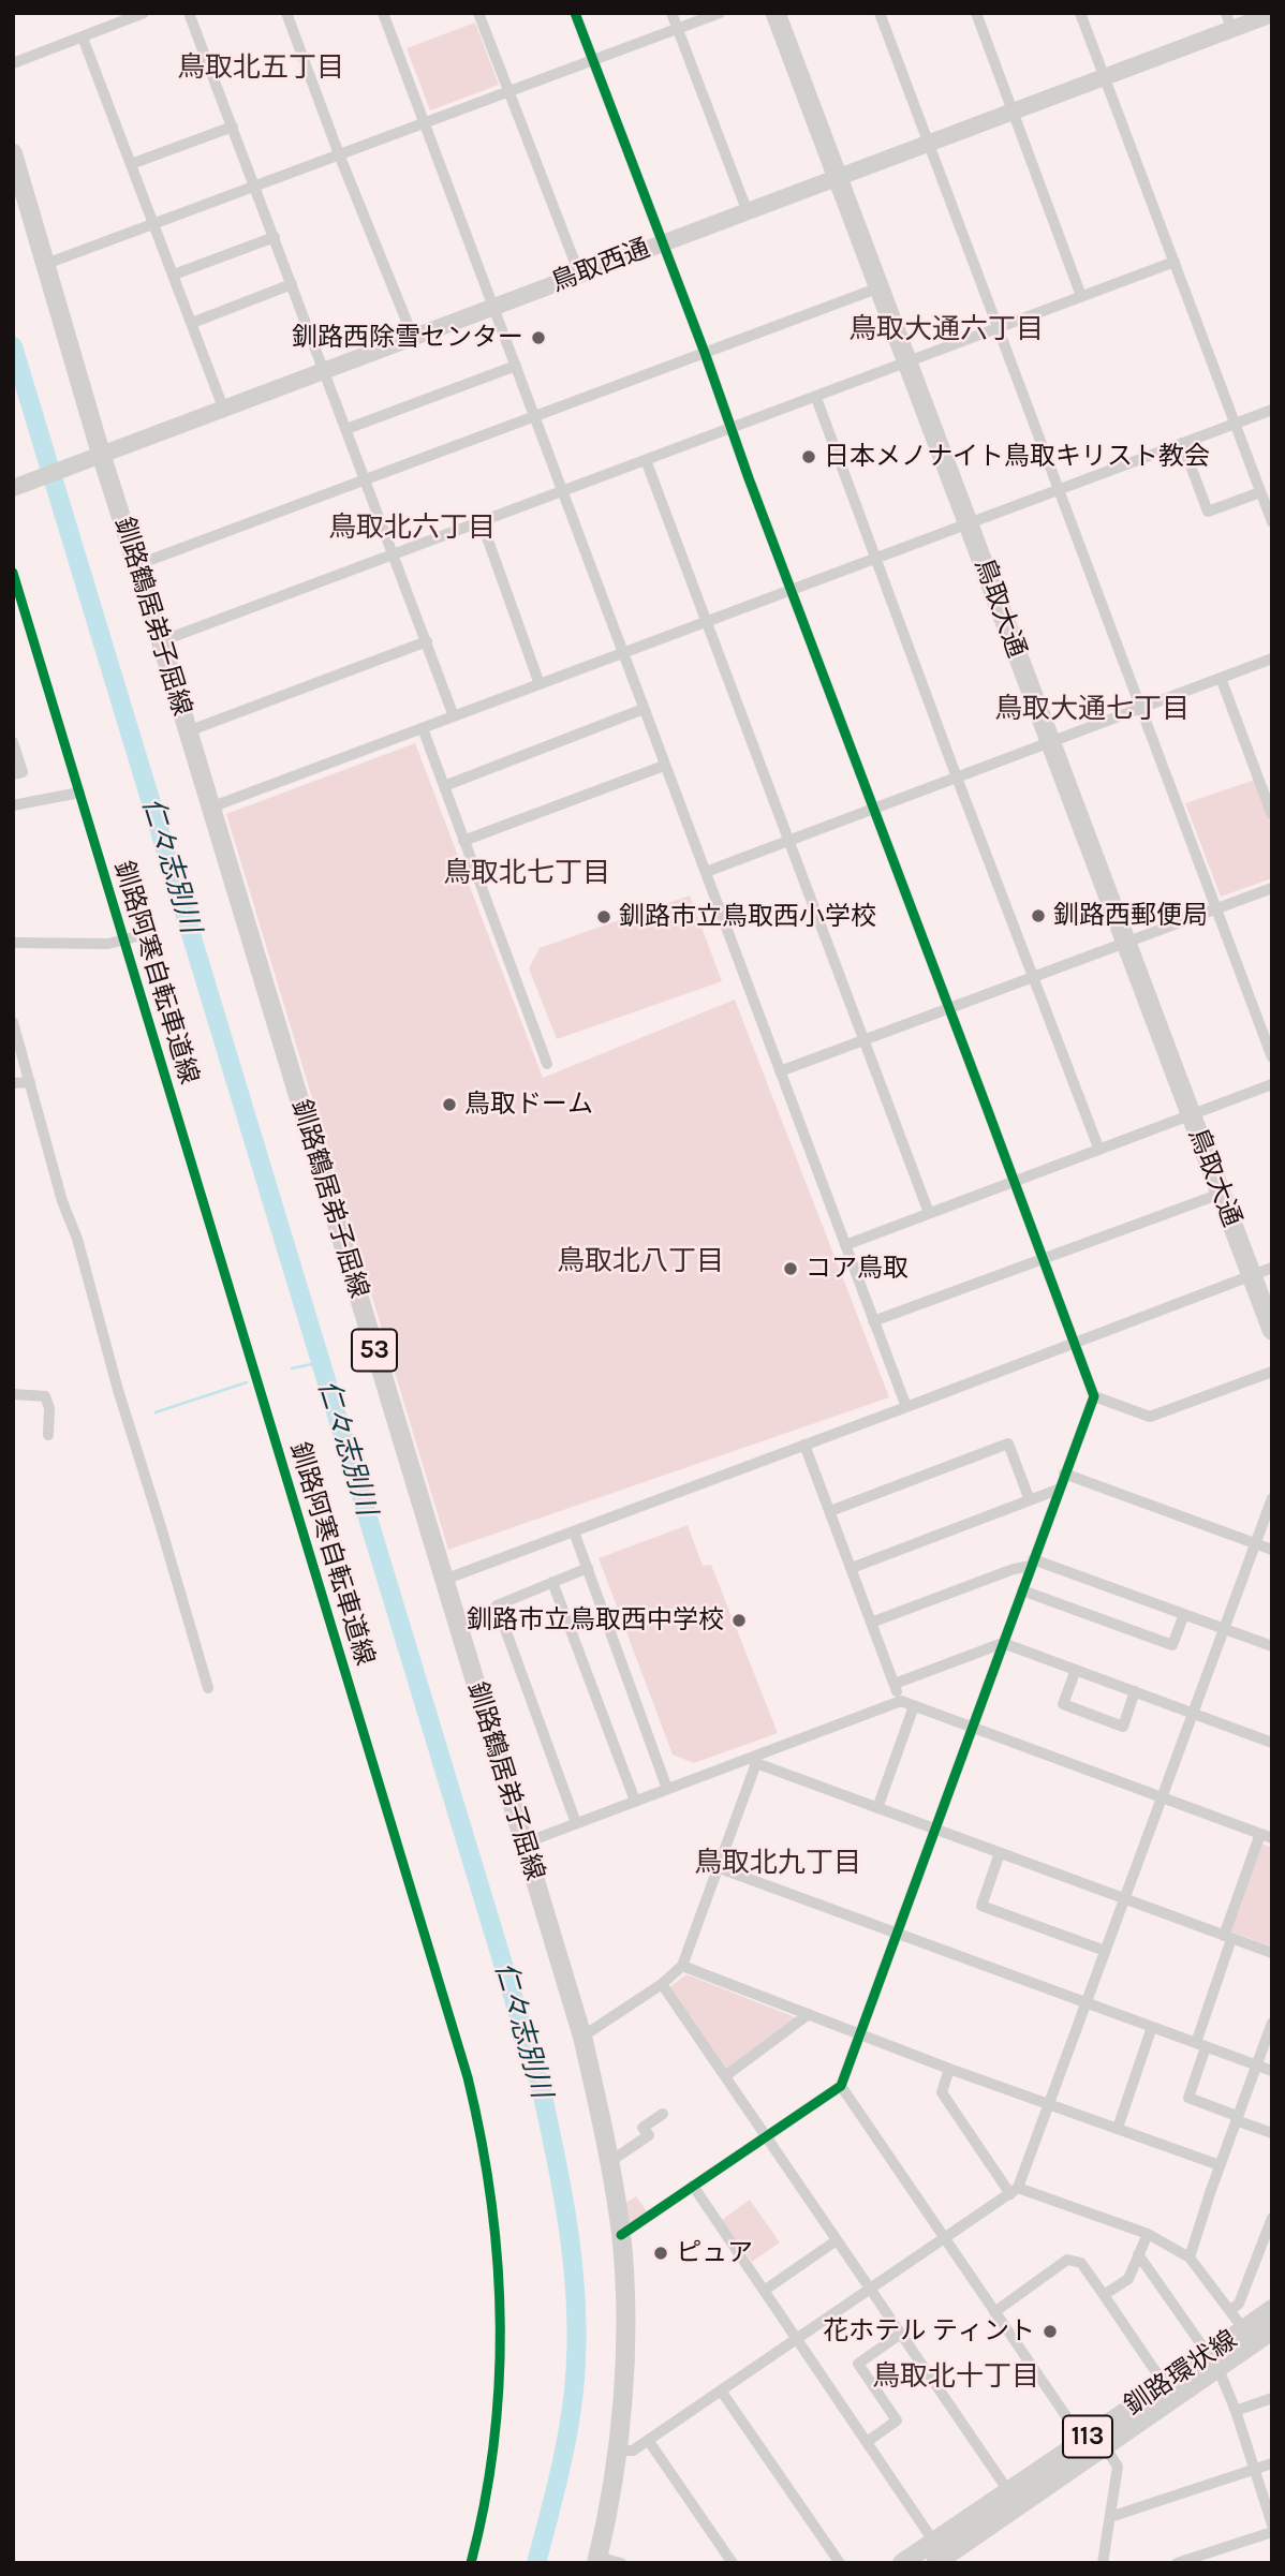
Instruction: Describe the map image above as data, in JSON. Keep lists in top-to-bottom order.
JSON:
{
  "streets": {
    "highway": ["鳥取大通"],
    "main road": [
      "釧路鶴居弟子屈線",
      "53",
      "釧路環状線",
      "113"
    ],
    "street": ["鳥取西通"],
    "cycle path": ["釧路阿寒自転車道線"]
  },
  "crossings": [
    ["鳥取西通", "鳥取大通"],
    ["鳥取西通", "釧路鶴居弟子屈線"]
  ],
  "districts": [
    "鳥取北五丁目",
    "鳥取大通六丁目",
    "鳥取北六丁目",
    "鳥取大通七丁目",
    "鳥取北七丁目",
    "鳥取北八丁目",
    "鳥取北九丁目",
    "鳥取北十丁目"
  ],
  "water": ["仁々志別川"],
  "places": [
    "釧路西除雪センター",
    "日本メノナイト鳥取キリスト教会",
    "釧路西郵便局",
    "釧路市立鳥取西小学校",
    "鳥取ドーム",
    "コア鳥取",
    "釧路市立鳥取西中学校",
    "ピュア",
    "花ホテル ティント"
  ]
}
